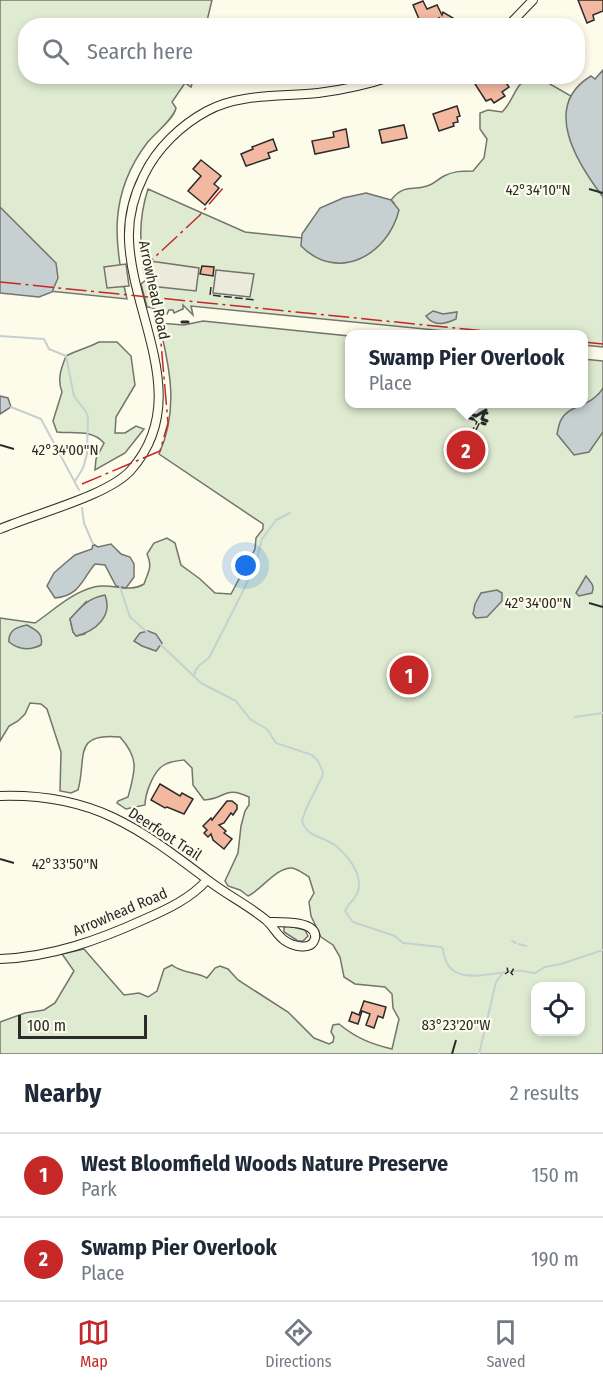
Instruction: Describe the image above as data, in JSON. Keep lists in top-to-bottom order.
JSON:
{
  "streets": {
    "street": ["Arrowhead Road", "Deerfoot Trail"]
  },
  "crossings": [
    ["Arrowhead Road", "Deerfoot Trail"]
  ],
  "scale_bar": "100 m",
  "page": {
    "search": "Search here",
    "popup": ["Swamp Pier Overlook", "Place"],
    "pins": ["2", "1"],
    "scale": "100 m",
    "heading": ["Nearby", "2 results"],
    "list": [
      {
        "mark": "1",
        "name": "West Bloomfield Woods Nature Preserve",
        "note": "Park",
        "value": "150 m"
      },
      {
        "mark": "2",
        "name": "Swamp Pier Overlook",
        "note": "Place",
        "value": "190 m"
      }
    ],
    "nav": ["Map", "Directions", "Saved"]
  },
  "coordinates": [
    "42°34'10\"N",
    "42°34'00\"N",
    "42°33'50\"N",
    "83°23'20\"W"
  ]
}
